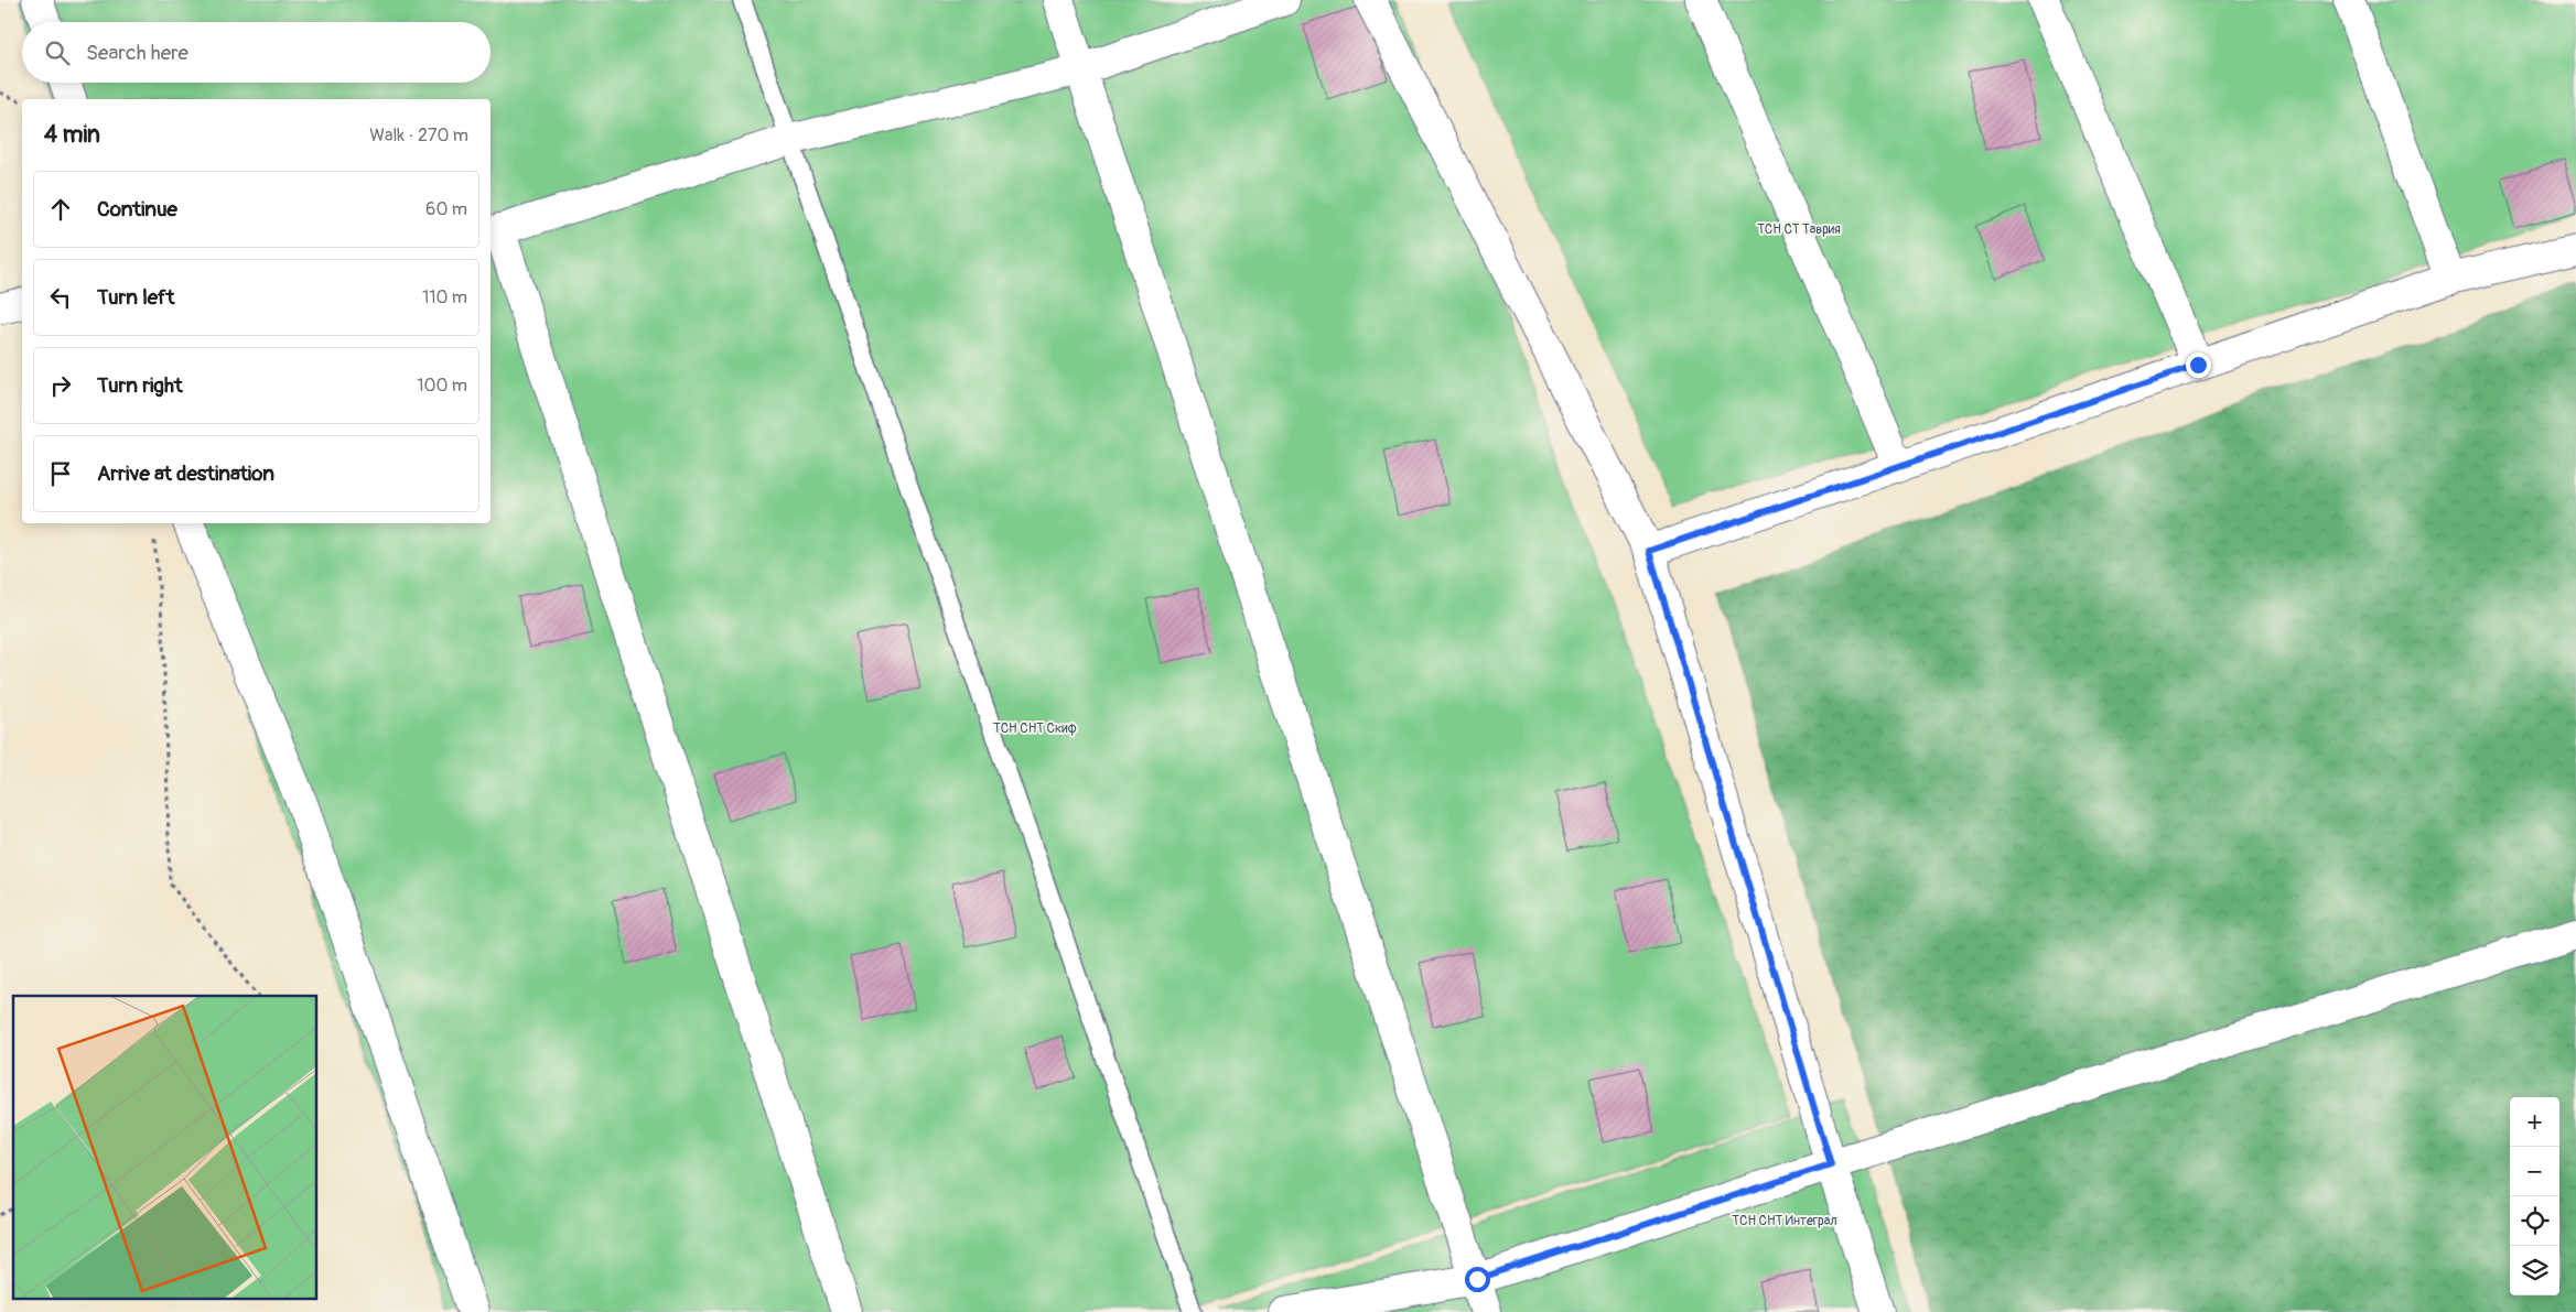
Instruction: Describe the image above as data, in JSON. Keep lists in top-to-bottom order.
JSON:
{
  "parks": ["ТСН СТ Таврия", "ТСН СНТ Скиф", "ТСН СНТ Интеграл"],
  "page": {
    "search": "Search here",
    "heading": ["4 min", "Walk · 270 m"],
    "list": [
      ["Continue", "60 m"],
      ["Turn left", "110 m"],
      ["Turn right", "100 m"],
      "Arrive at destination"
    ],
    "map_buttons": ["+", "−"]
  }
}
